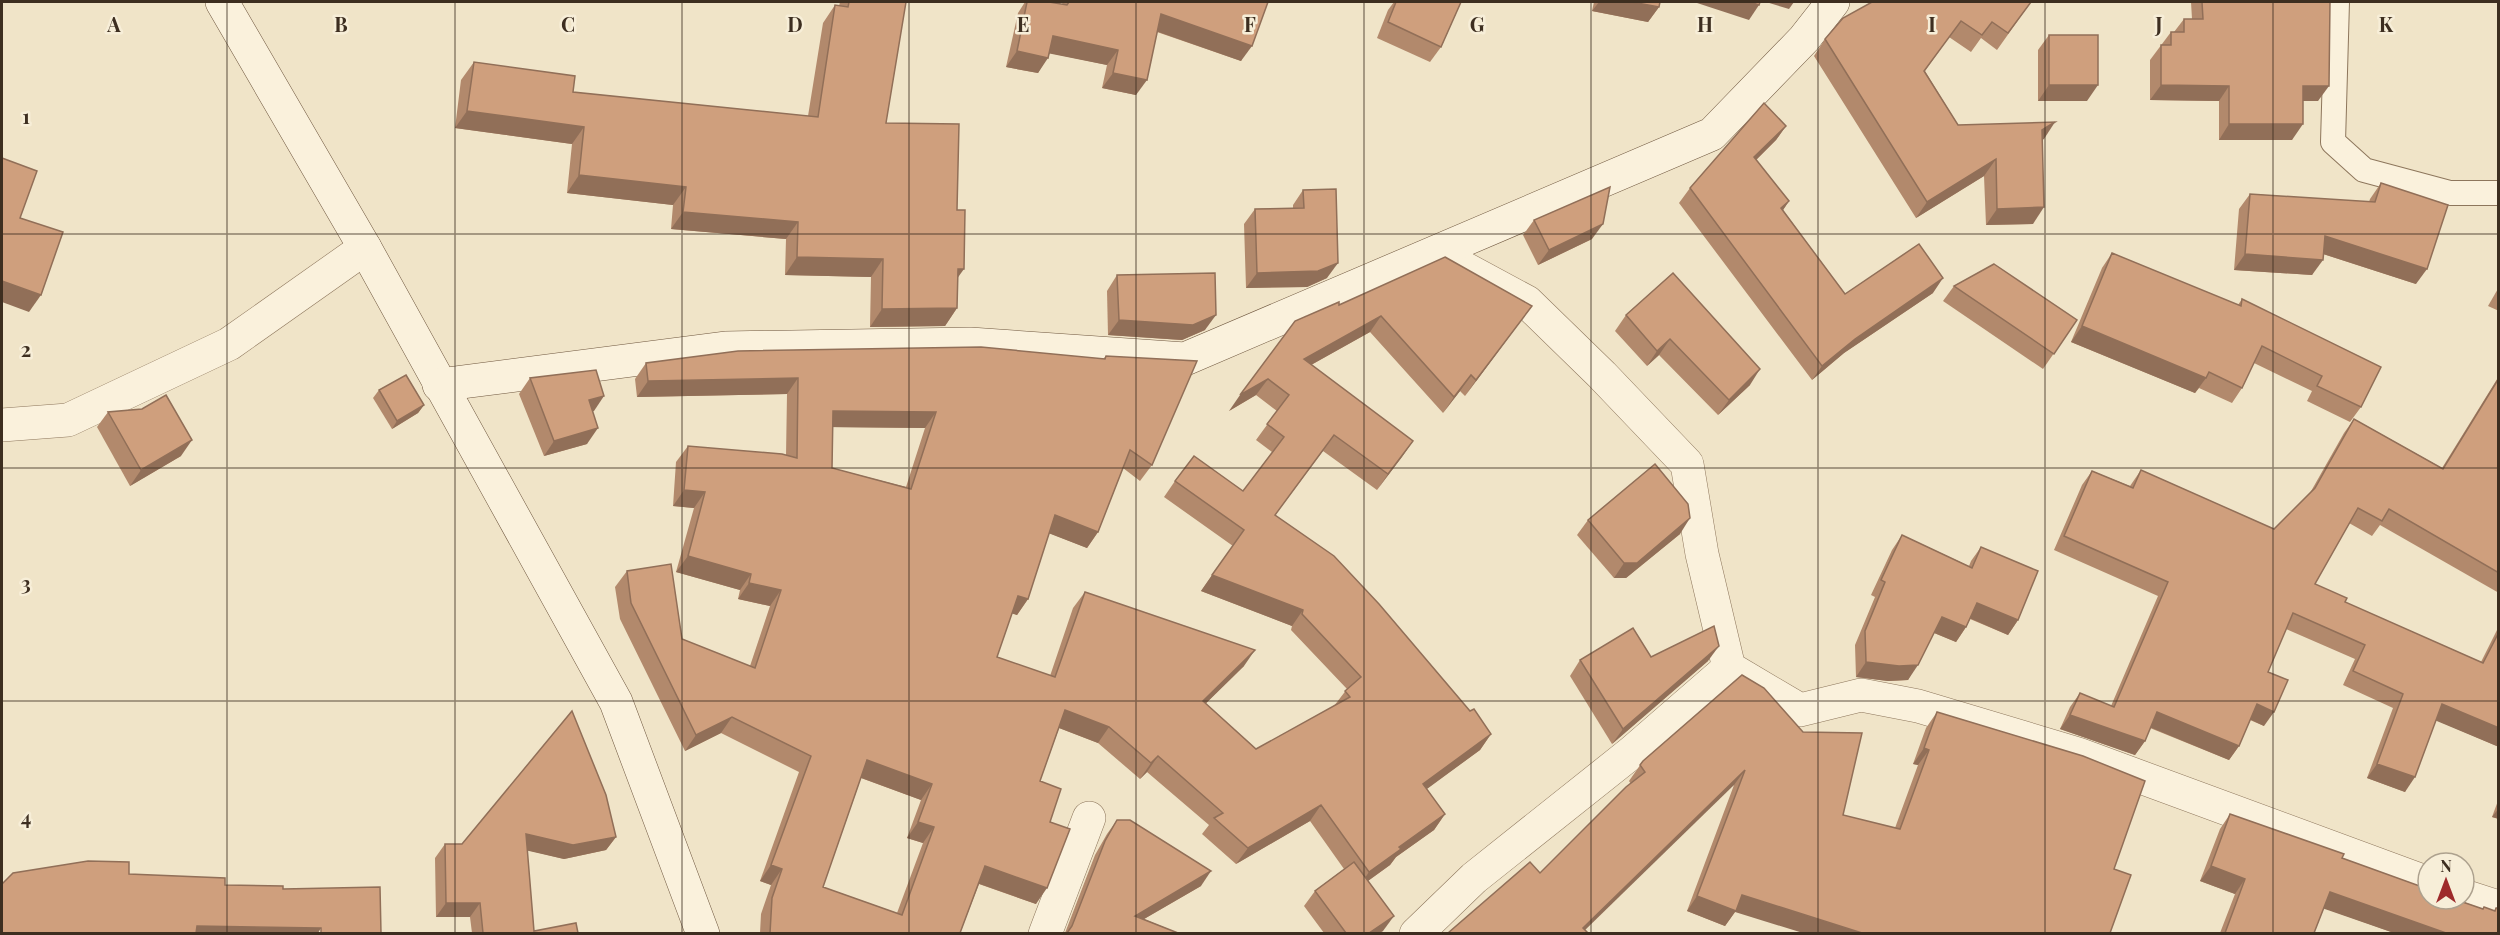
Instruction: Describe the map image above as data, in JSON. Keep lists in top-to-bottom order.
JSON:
{
  "north": "top",
  "grid": {
    "columns": [
      "A",
      "B",
      "C",
      "D",
      "E",
      "F",
      "G",
      "H",
      "I",
      "J",
      "K"
    ],
    "rows": [
      "1",
      "2",
      "3",
      "4"
    ]
  }
}
